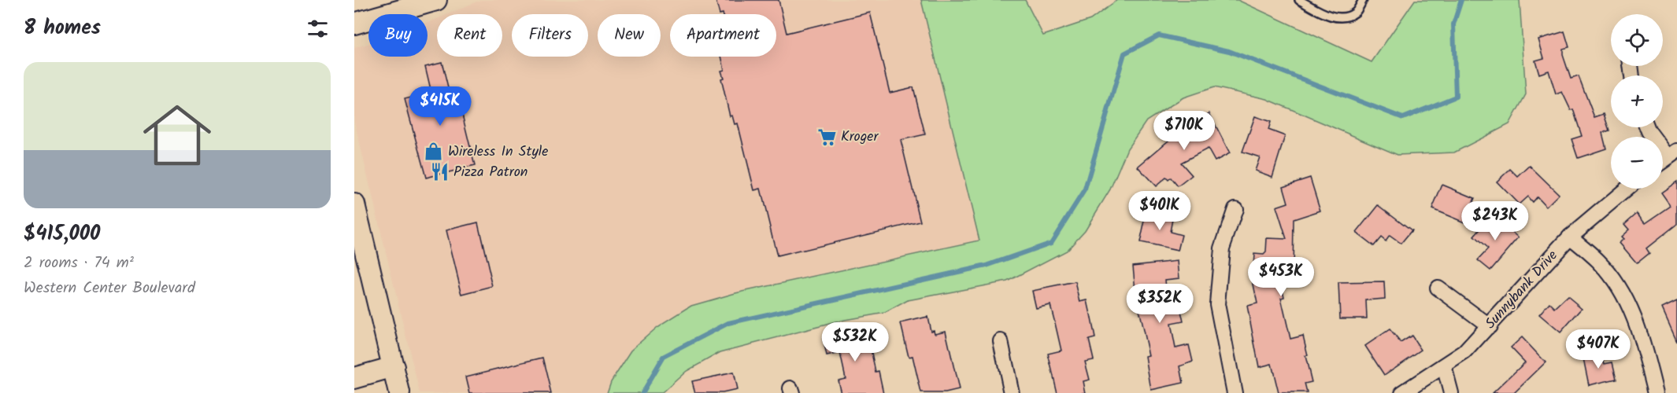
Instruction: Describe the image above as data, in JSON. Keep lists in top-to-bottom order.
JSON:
{
  "streets": {
    "street": ["Sunnybank Drive"]
  },
  "places": {
    "supermarket": ["Kroger"],
    "shop": ["Wireless In Style"],
    "restaurant": ["Pizza Patron"]
  },
  "page": {
    "heading": "8 homes",
    "map_buttons": ["+", "−"],
    "chip": [
      "Buy",
      "Rent",
      "Filters",
      "New",
      "Apartment"
    ],
    "list": [
      {
        "name": "$415,000",
        "note": "2 rooms · 74 m² · Western Center Boulevard"
      }
    ],
    "price": [
      "$415K",
      "$710K",
      "$401K",
      "$243K",
      "$453K",
      "$352K",
      "$532K",
      "$407K"
    ]
  }
}
